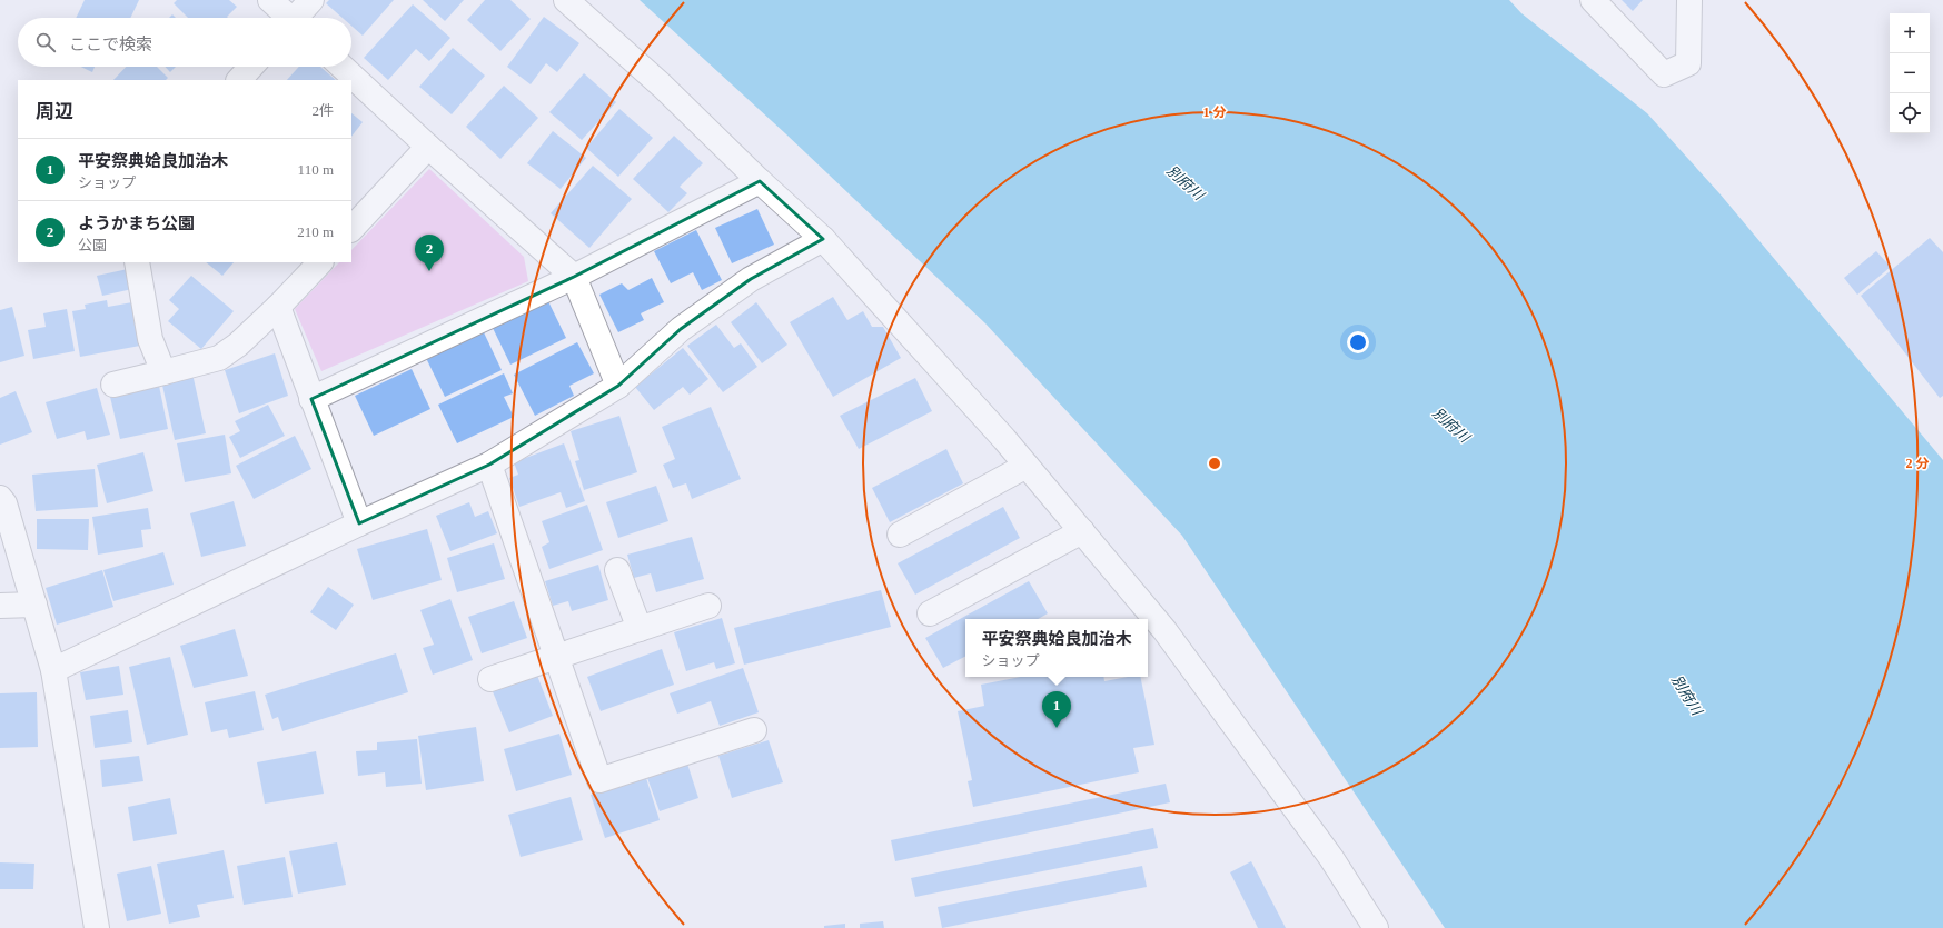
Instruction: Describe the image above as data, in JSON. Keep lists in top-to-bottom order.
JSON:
{
  "water": ["別府川"],
  "page": {
    "map_buttons": ["+", "−"],
    "search": "ここで検索",
    "heading": ["周辺", "2件"],
    "list": [
      {
        "mark": "1",
        "name": "平安祭典姶良加治木",
        "note": "ショップ",
        "value": "110 m"
      },
      {
        "mark": "2",
        "name": "ようかまち公園",
        "note": "公園",
        "value": "210 m"
      }
    ],
    "pins": ["2", "1"],
    "popup": ["平安祭典姶良加治木", "ショップ"]
  },
  "rings": ["1 分", "2 分"]
}
